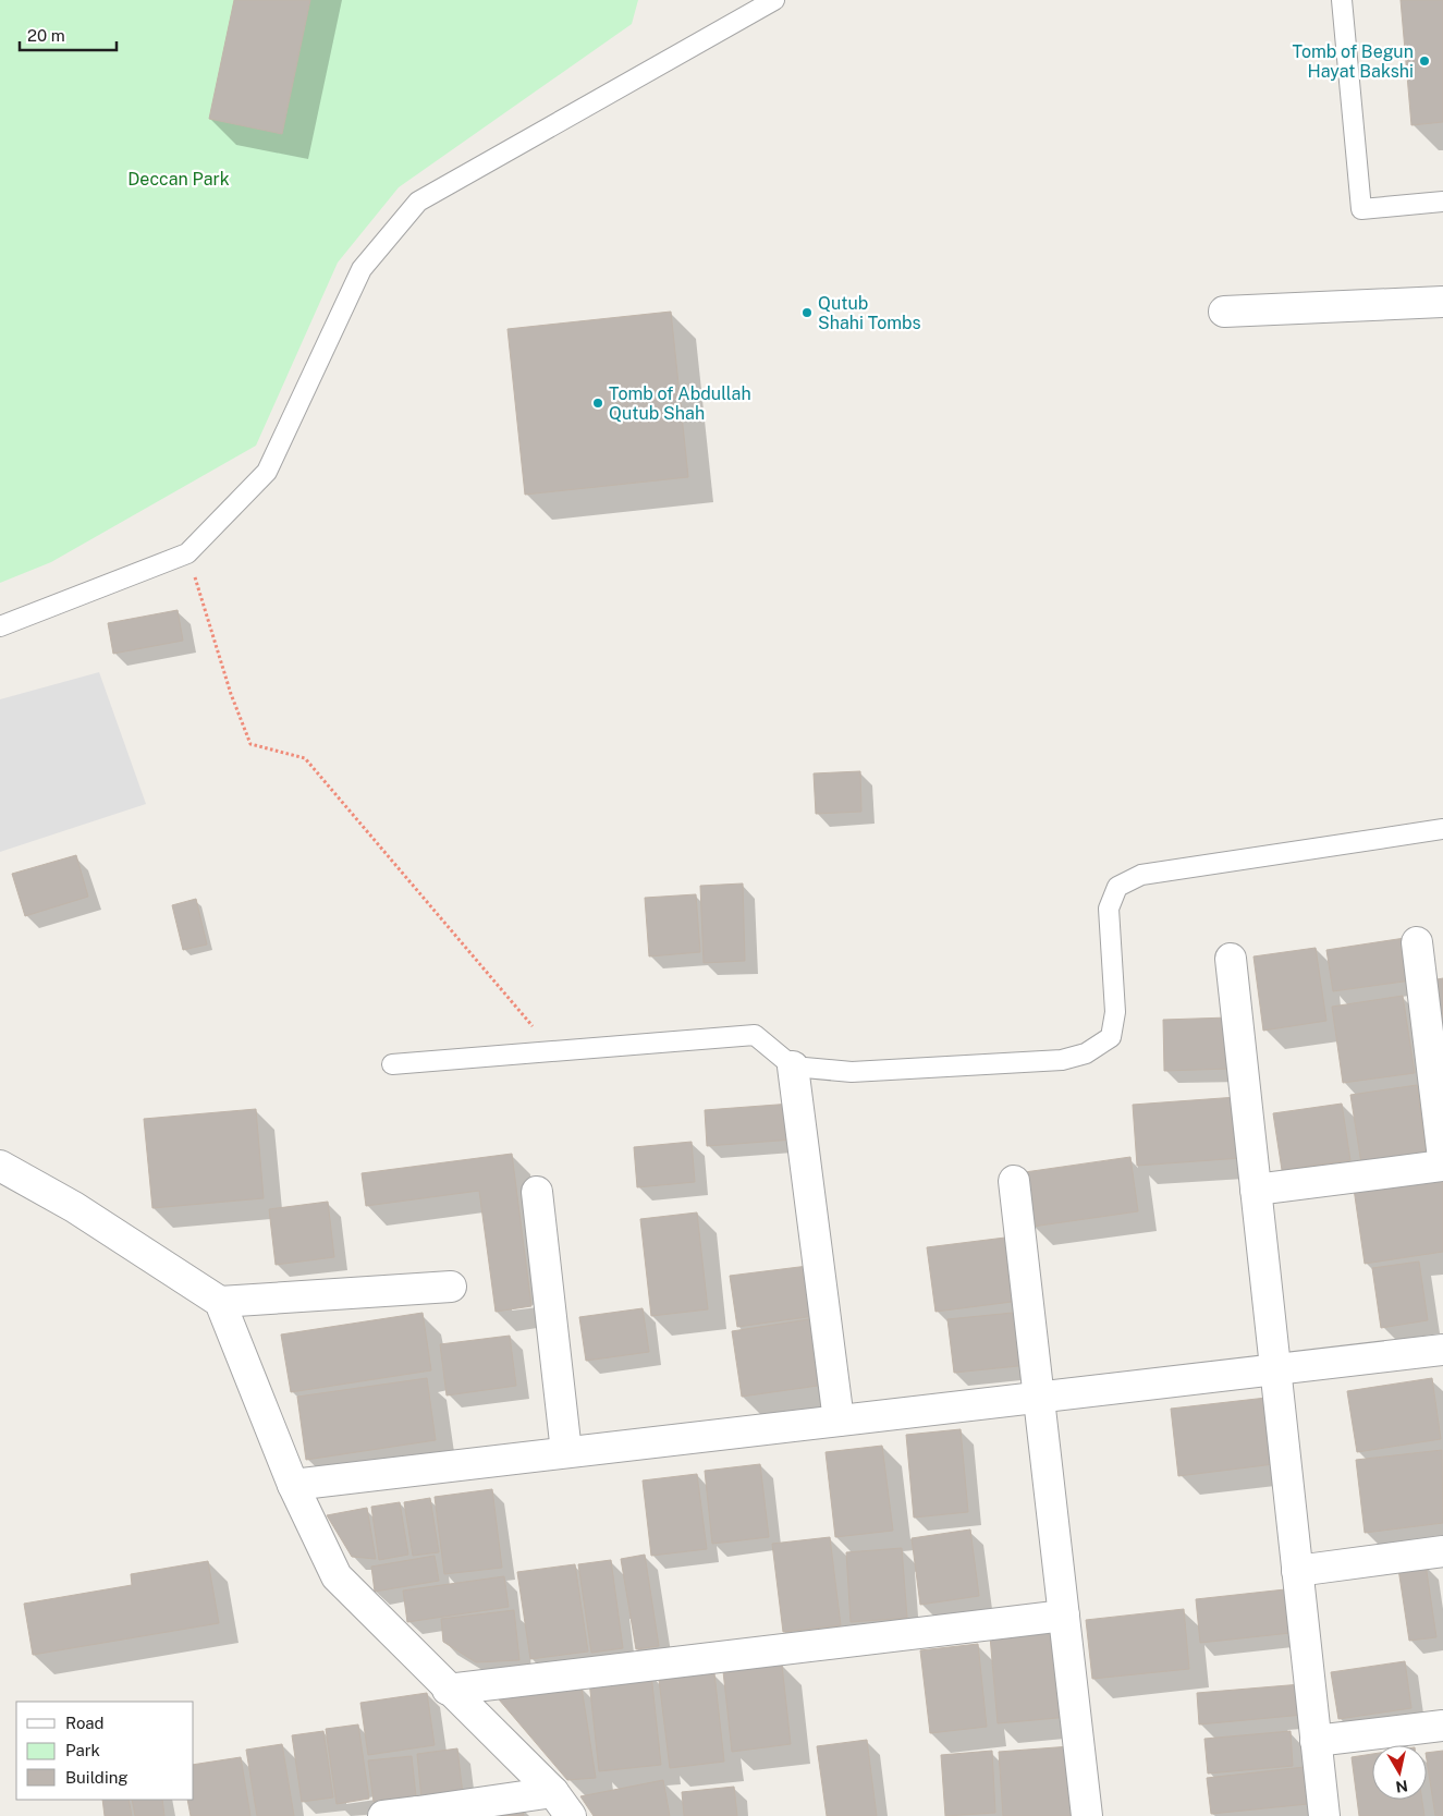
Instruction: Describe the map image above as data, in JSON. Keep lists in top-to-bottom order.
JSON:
{
  "parks": ["Deccan Park"],
  "places": ["Tomb of Begun Hayat Bakshi", "Qutub Shahi Tombs", "Tomb of Abdullah Qutub Shah"],
  "legend": ["Road", "Park", "Building"],
  "scale_bar": "20 m",
  "north": "bottom"
}
